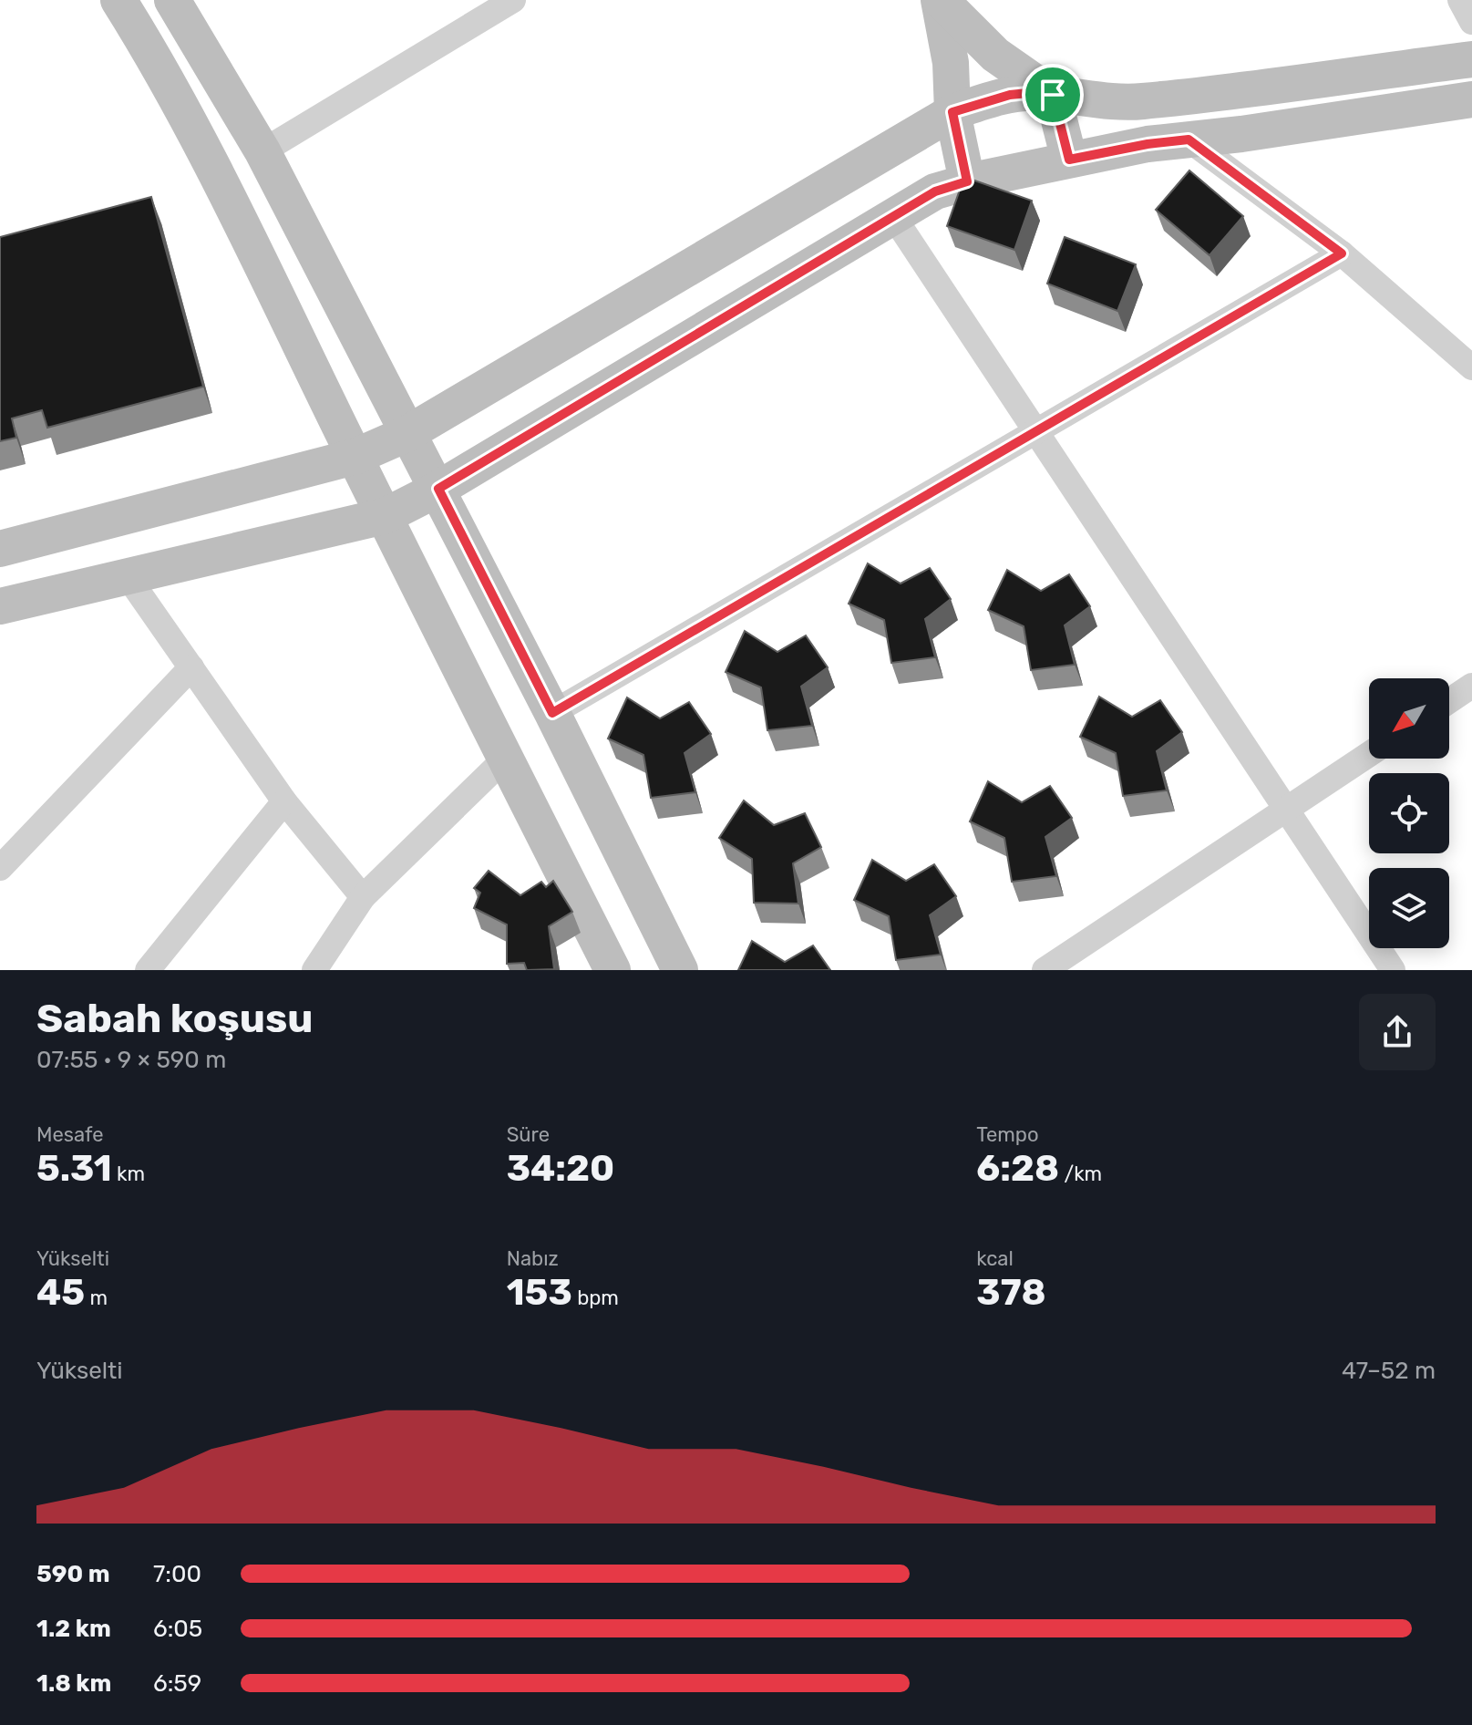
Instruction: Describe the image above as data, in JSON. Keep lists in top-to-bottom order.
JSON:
{
  "north": "bottom left",
  "page": {
    "heading": ["Sabah koşusu", "07:55 · 9 × 590 m"],
    "stats": [
      ["Mesafe", "5.31 km"],
      ["Süre", "34:20"],
      ["Tempo", "6:28 /km"],
      ["Yükselti", "45 m"],
      ["Nabız", "153 bpm"],
      ["kcal", "378"]
    ],
    "chart": ["Yükselti", "47–52 m"],
    "list": [
      {
        "name": "590 m",
        "note": "7:00"
      },
      {
        "name": "1.2 km",
        "note": "6:05"
      },
      {
        "name": "1.8 km",
        "note": "6:59"
      }
    ]
  }
}
